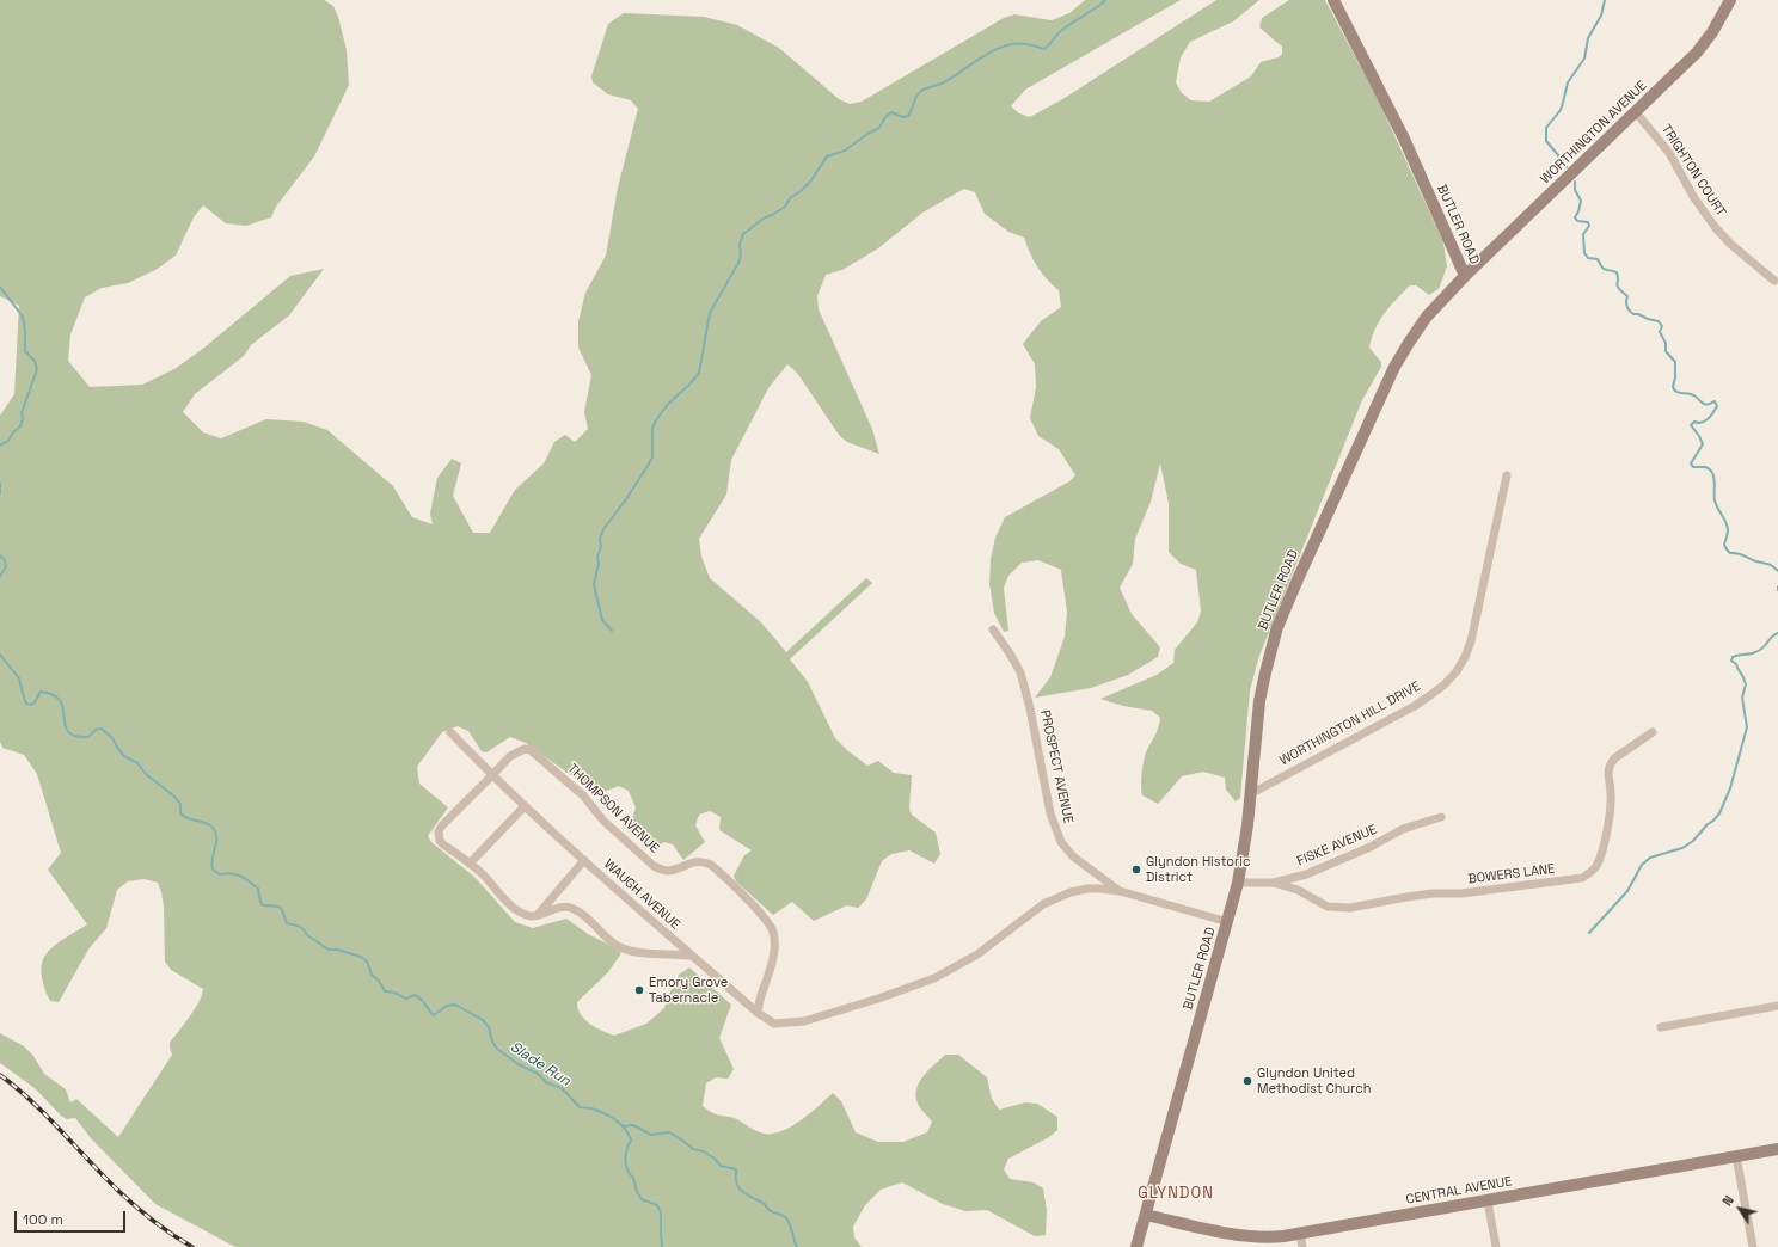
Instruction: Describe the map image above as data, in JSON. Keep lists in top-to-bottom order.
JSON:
{
  "streets": {
    "main road": ["WORTHINGTON AVENUE", "BUTLER ROAD", "CENTRAL AVENUE"],
    "street": [
      "TRIGHTON COURT",
      "WORTHINGTON HILL DRIVE",
      "PROSPECT AVENUE",
      "THOMPSON AVENUE",
      "FISKE AVENUE",
      "BOWERS LANE",
      "WAUGH AVENUE"
    ]
  },
  "crossings": [
    ["WORTHINGTON AVENUE", "TRIGHTON COURT"],
    ["WORTHINGTON AVENUE", "BUTLER ROAD"],
    ["BUTLER ROAD", "WORTHINGTON HILL DRIVE"],
    ["BUTLER ROAD", "FISKE AVENUE"],
    ["BUTLER ROAD", "CENTRAL AVENUE"],
    ["PROSPECT AVENUE", "WAUGH AVENUE"],
    ["THOMPSON AVENUE", "WAUGH AVENUE"],
    ["FISKE AVENUE", "BOWERS LANE"]
  ],
  "districts": ["GLYNDON"],
  "water": ["Slade Run"],
  "places": ["Glyndon Historic District", "Emory Grove Tabernacle", "Glyndon United Methodist Church"],
  "scale_bar": "100 m",
  "north": "top left"
}
